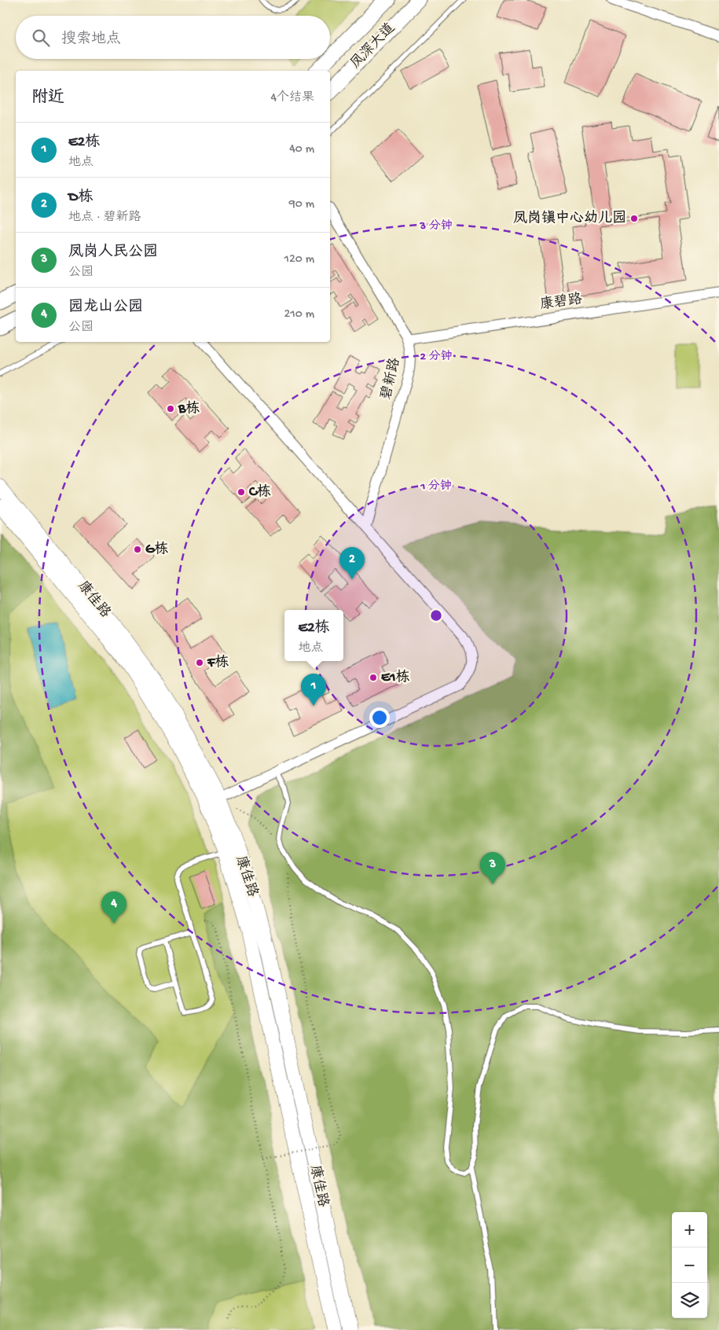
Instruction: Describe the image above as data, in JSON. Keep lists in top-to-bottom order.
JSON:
{
  "streets": {
    "main road": ["凤深大道"],
    "street": ["康碧路", "碧新路", "康佳路"]
  },
  "crossings": [
    ["康碧路", "碧新路"]
  ],
  "places": [
    "凤岗镇中心幼儿园",
    "B栋",
    "C栋",
    "G栋",
    "F栋",
    "E1栋"
  ],
  "page": {
    "search": "搜索地点",
    "heading": ["附近", "4个结果"],
    "list": [
      {
        "mark": "1",
        "name": "E2栋",
        "note": "地点",
        "value": "40 m"
      },
      {
        "mark": "2",
        "name": "D栋",
        "note": "地点 · 碧新路",
        "value": "90 m"
      },
      {
        "mark": "3",
        "name": "凤岗人民公园",
        "note": "公园",
        "value": "120 m"
      },
      {
        "mark": "4",
        "name": "园龙山公园",
        "note": "公园",
        "value": "210 m"
      }
    ],
    "pins": [
      "2",
      "1",
      "3",
      "4"
    ],
    "popup": ["E2栋", "地点"],
    "map_buttons": ["+", "−"]
  },
  "rings": ["3 分钟", "2 分钟", "1 分钟"]
}
